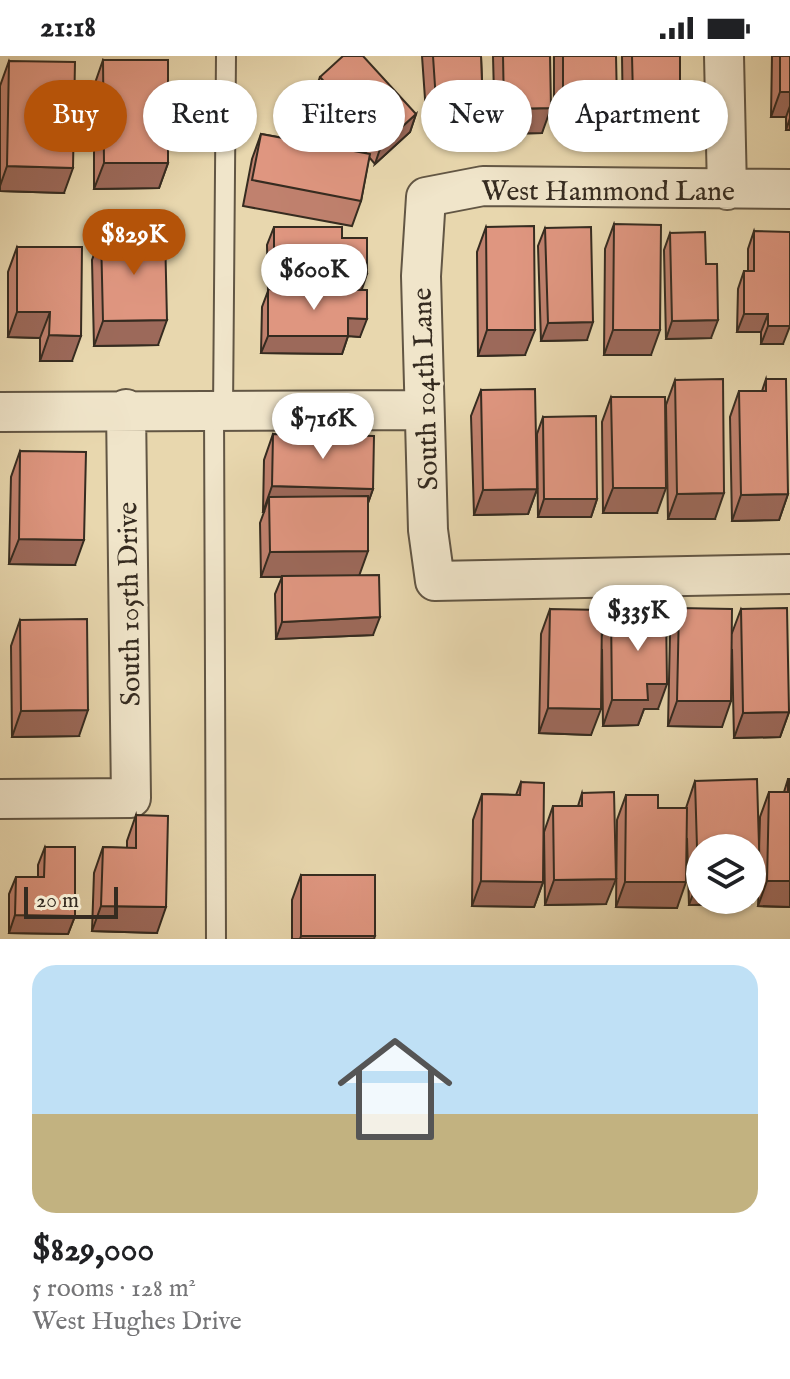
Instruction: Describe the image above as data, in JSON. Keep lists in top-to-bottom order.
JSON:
{
  "streets": {
    "street": ["West Hammond Lane", "South 104th Lane", "South 105th Drive"]
  },
  "crossings": [
    ["West Hammond Lane", "South 104th Lane"]
  ],
  "scale_bar": "20 m",
  "page": {
    "status": "21:18",
    "chip": [
      "Buy",
      "Rent",
      "Filters",
      "New",
      "Apartment"
    ],
    "price": [
      "$829K",
      "$600K",
      "$716K",
      "$335K"
    ],
    "scale": "20 m",
    "list": [
      {
        "name": "$829,000",
        "note": "5 rooms · 128 m² · West Hughes Drive"
      }
    ]
  }
}
